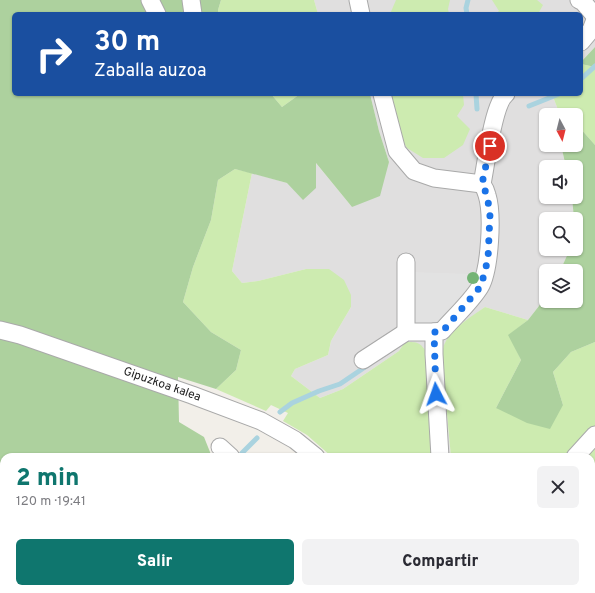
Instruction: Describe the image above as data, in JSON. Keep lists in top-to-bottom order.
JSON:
{
  "streets": {
    "street": ["Gipuzkoa kalea"]
  },
  "north": "bottom",
  "page": {
    "turn": ["30 m", "Zaballa auzoa"],
    "heading": ["2 min", "120 m · 19:41"],
    "buttons": ["Salir", "Compartir"]
  }
}
